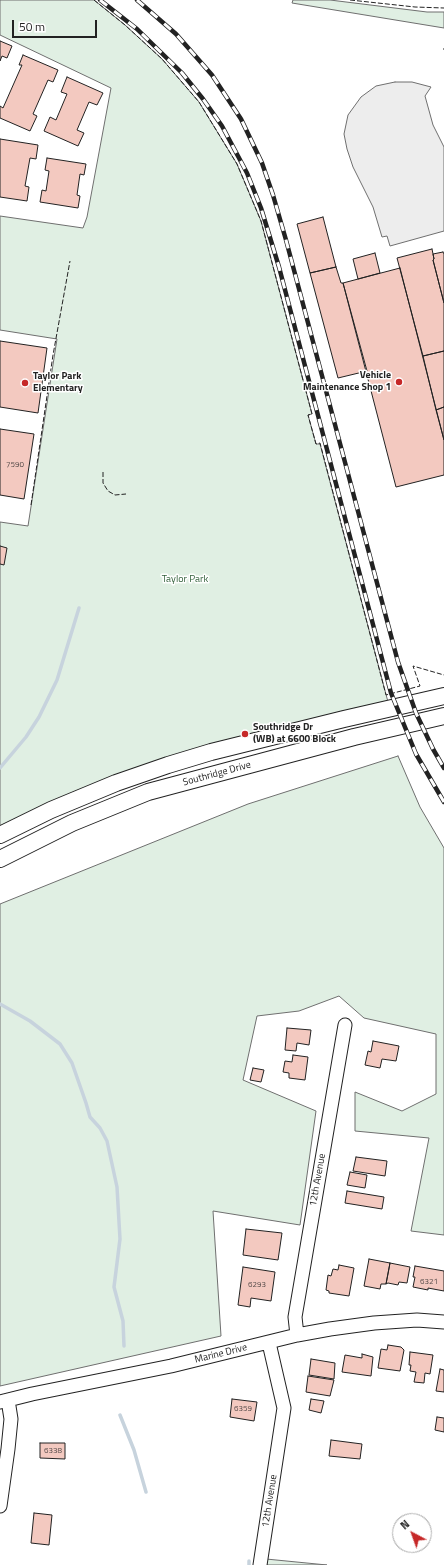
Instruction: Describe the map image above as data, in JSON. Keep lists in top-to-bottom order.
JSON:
{
  "streets": {
    "main road": ["Southridge Drive"],
    "street": ["12th Avenue", "Marine Drive"]
  },
  "crossings": [
    ["12th Avenue", "Marine Drive"]
  ],
  "parks": ["Taylor Park"],
  "places": ["Vehicle Maintenance Shop 1", "Taylor Park Elementary", "Southridge Dr (WB) at 6600 Block"],
  "house_numbers": [
    "7590",
    "6321",
    "6293",
    "6359",
    "6338"
  ],
  "scale_bar": "50 m",
  "north": "top left"
}
